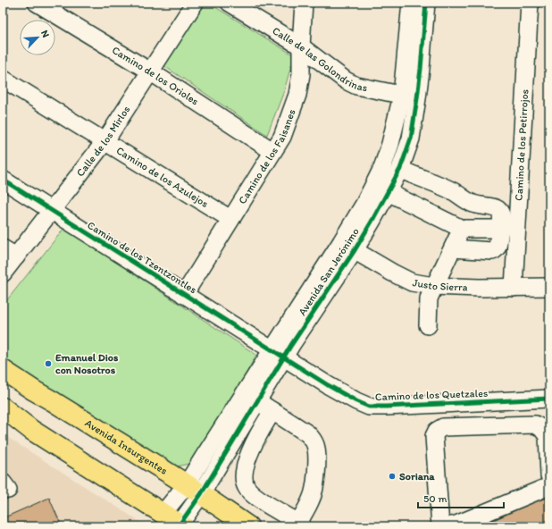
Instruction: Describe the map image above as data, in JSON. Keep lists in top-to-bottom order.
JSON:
{
  "streets": {
    "main road": ["Avenida Insurgentes"],
    "street": [
      "Calle de las Golondrinas",
      "Camino de los Orioles",
      "Calle de los Mirlos",
      "Camino de los Petirrojos",
      "Camino de los Faisanes",
      "Camino de los Azulejos",
      "Camino de los Tzentzontles",
      "Avenida San Jerónimo",
      "Justo Sierra",
      "Camino de los Quetzales"
    ]
  },
  "crossings": [
    ["Calle de las Golondrinas", "Camino de los Faisanes"],
    ["Calle de las Golondrinas", "Avenida San Jerónimo"],
    ["Camino de los Orioles", "Calle de los Mirlos"],
    ["Camino de los Orioles", "Camino de los Faisanes"],
    ["Calle de los Mirlos", "Camino de los Azulejos"],
    ["Calle de los Mirlos", "Camino de los Tzentzontles"],
    ["Camino de los Petirrojos", "Justo Sierra"],
    ["Camino de los Faisanes", "Camino de los Azulejos"],
    ["Camino de los Faisanes", "Camino de los Tzentzontles"],
    ["Camino de los Tzentzontles", "Avenida San Jerónimo"],
    ["Camino de los Tzentzontles", "Camino de los Quetzales"],
    ["Avenida San Jerónimo", "Justo Sierra"],
    ["Avenida San Jerónimo", "Camino de los Quetzales"],
    ["Avenida San Jerónimo", "Avenida Insurgentes"]
  ],
  "places": ["Emanuel Dios con Nosotros", "Soriana"],
  "scale_bar": "50 m",
  "north": "top right"
}
